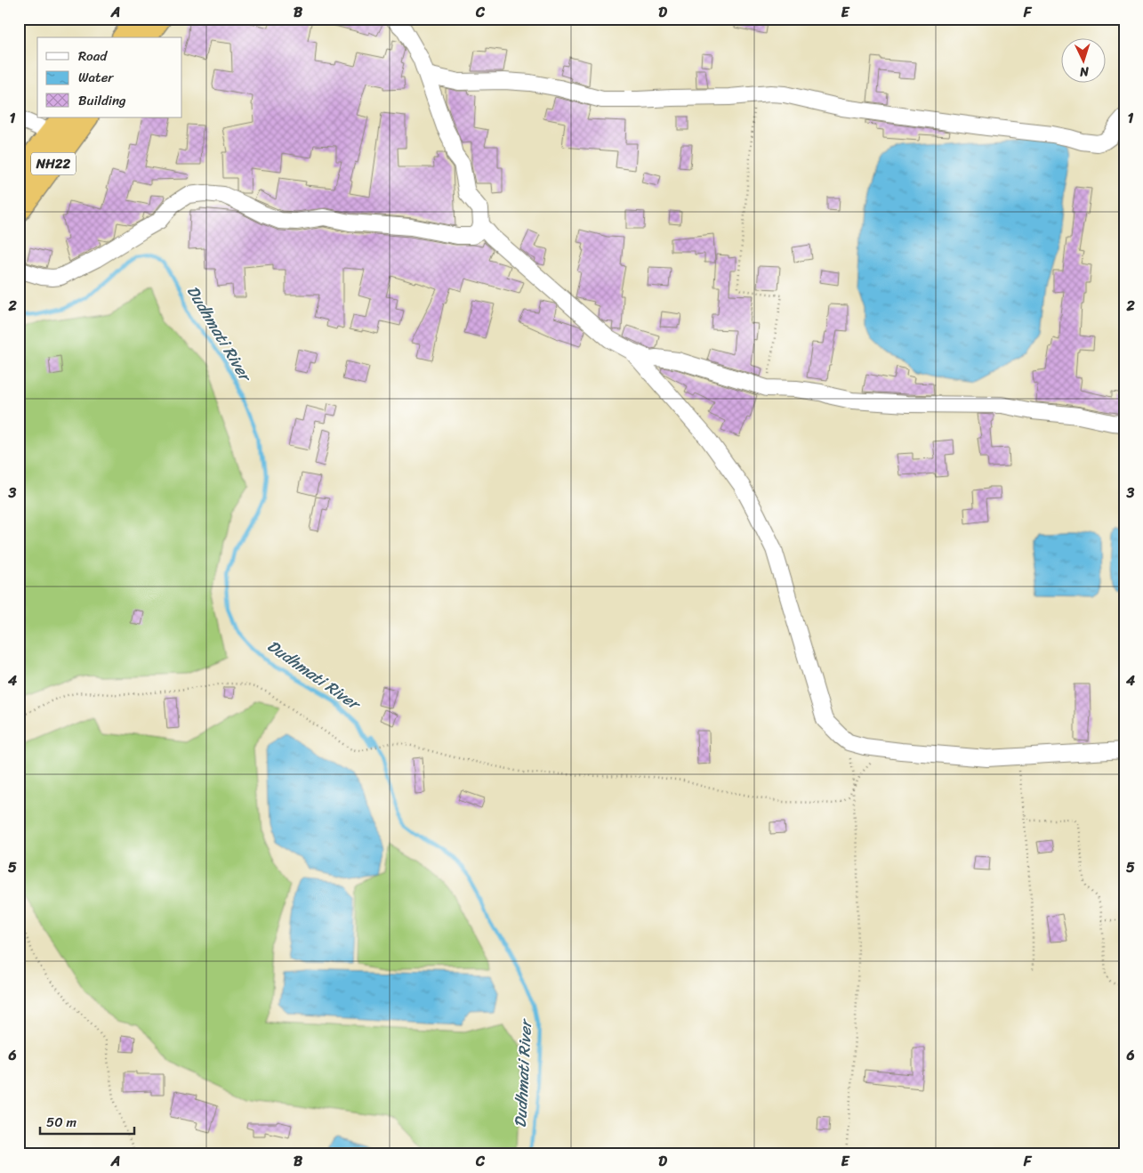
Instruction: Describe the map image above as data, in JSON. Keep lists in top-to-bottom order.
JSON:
{
  "streets": {
    "highway": ["NH22"]
  },
  "water": ["Dudhmati River"],
  "legend": ["Road", "Water", "Building"],
  "scale_bar": "50 m",
  "north": "bottom",
  "grid": {
    "columns": [
      "A",
      "B",
      "C",
      "D",
      "E",
      "F"
    ],
    "rows": [
      "1",
      "2",
      "3",
      "4",
      "5",
      "6"
    ]
  }
}
